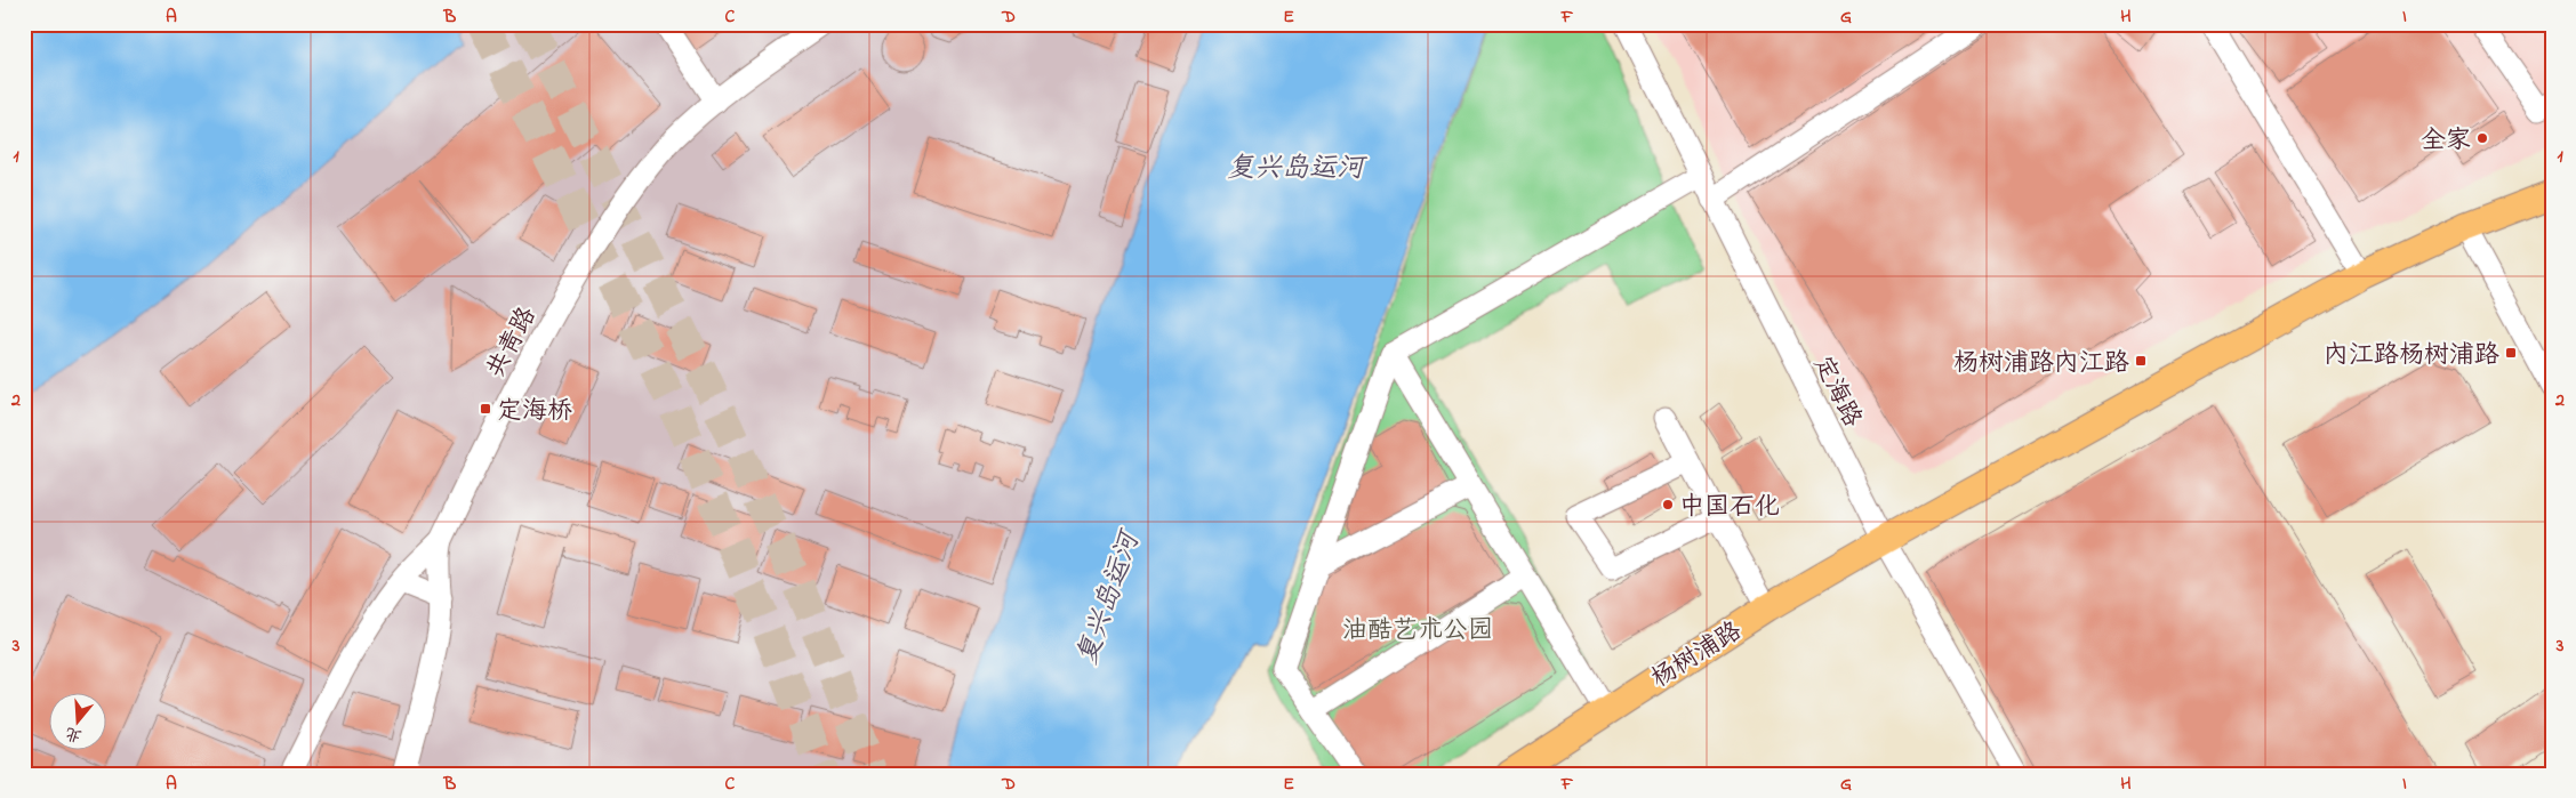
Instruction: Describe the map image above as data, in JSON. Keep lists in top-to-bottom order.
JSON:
{
  "streets": {
    "main road": ["杨树浦路"],
    "street": ["共青路", "定海路"]
  },
  "crossings": [
    ["定海路", "杨树浦路"]
  ],
  "water": ["复兴岛运河"],
  "parks": ["油酷艺术公园"],
  "places": {
    "other": ["全家", "中国石化"],
    "transit": ["内江路杨树浦路", "杨树浦路内江路", "定海桥"]
  },
  "north": "bottom",
  "grid": {
    "columns": [
      "A",
      "B",
      "C",
      "D",
      "E",
      "F",
      "G",
      "H",
      "I"
    ],
    "rows": ["1", "2", "3"]
  }
}
